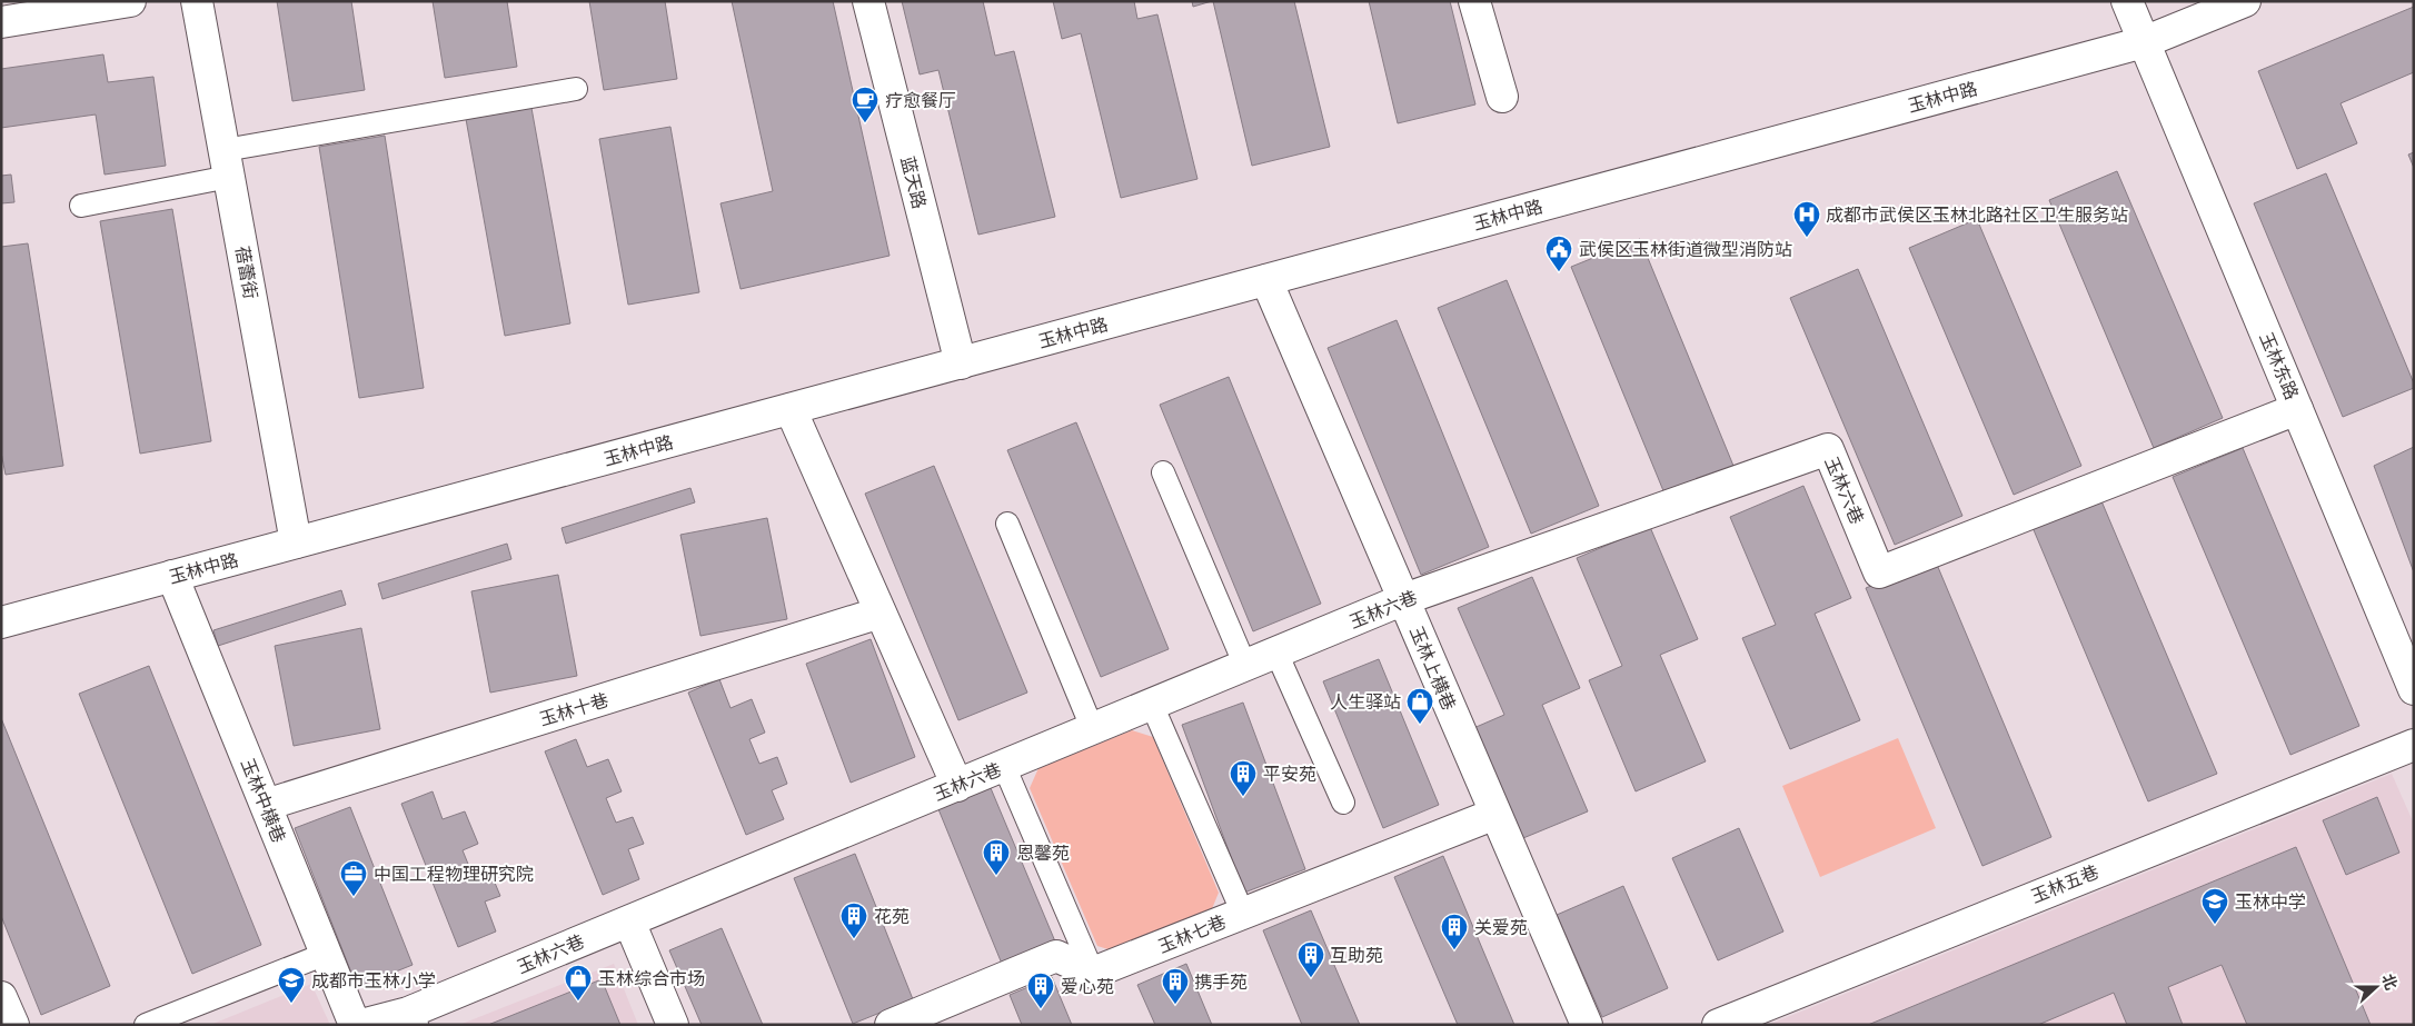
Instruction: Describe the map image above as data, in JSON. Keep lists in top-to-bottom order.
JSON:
{
  "streets": {
    "street": [
      "玉林中路",
      "蓝天路",
      "蓓蕾街",
      "玉林东路",
      "玉林六巷",
      "玉林上横巷",
      "玉林十巷",
      "玉林中横巷",
      "玉林五巷",
      "玉林七巷"
    ]
  },
  "crossings": [
    ["玉林中路", "蓝天路"],
    ["玉林中路", "蓓蕾街"],
    ["玉林中路", "玉林东路"],
    ["玉林中路", "玉林上横巷"],
    ["玉林中路", "玉林中横巷"],
    ["玉林东路", "玉林六巷"],
    ["玉林六巷", "玉林上横巷"],
    ["玉林上横巷", "玉林七巷"],
    ["玉林十巷", "玉林中横巷"]
  ],
  "places": {
    "cafe": ["疗愈餐厅"],
    "hospital": ["成都市武侯区玉林北路社区卫生服务站"],
    "public building": ["武侯区玉林街道微型消防站"],
    "shop": ["人生驿站", "玉林综合市场"],
    "building": [
      "平安苑",
      "恩馨苑",
      "花苑",
      "关爱苑",
      "互助苑",
      "携手苑",
      "爱心苑"
    ],
    "office": ["中国工程物理研究院"],
    "school or university": ["玉林中学", "成都市玉林小学"]
  },
  "north": "right"
}
